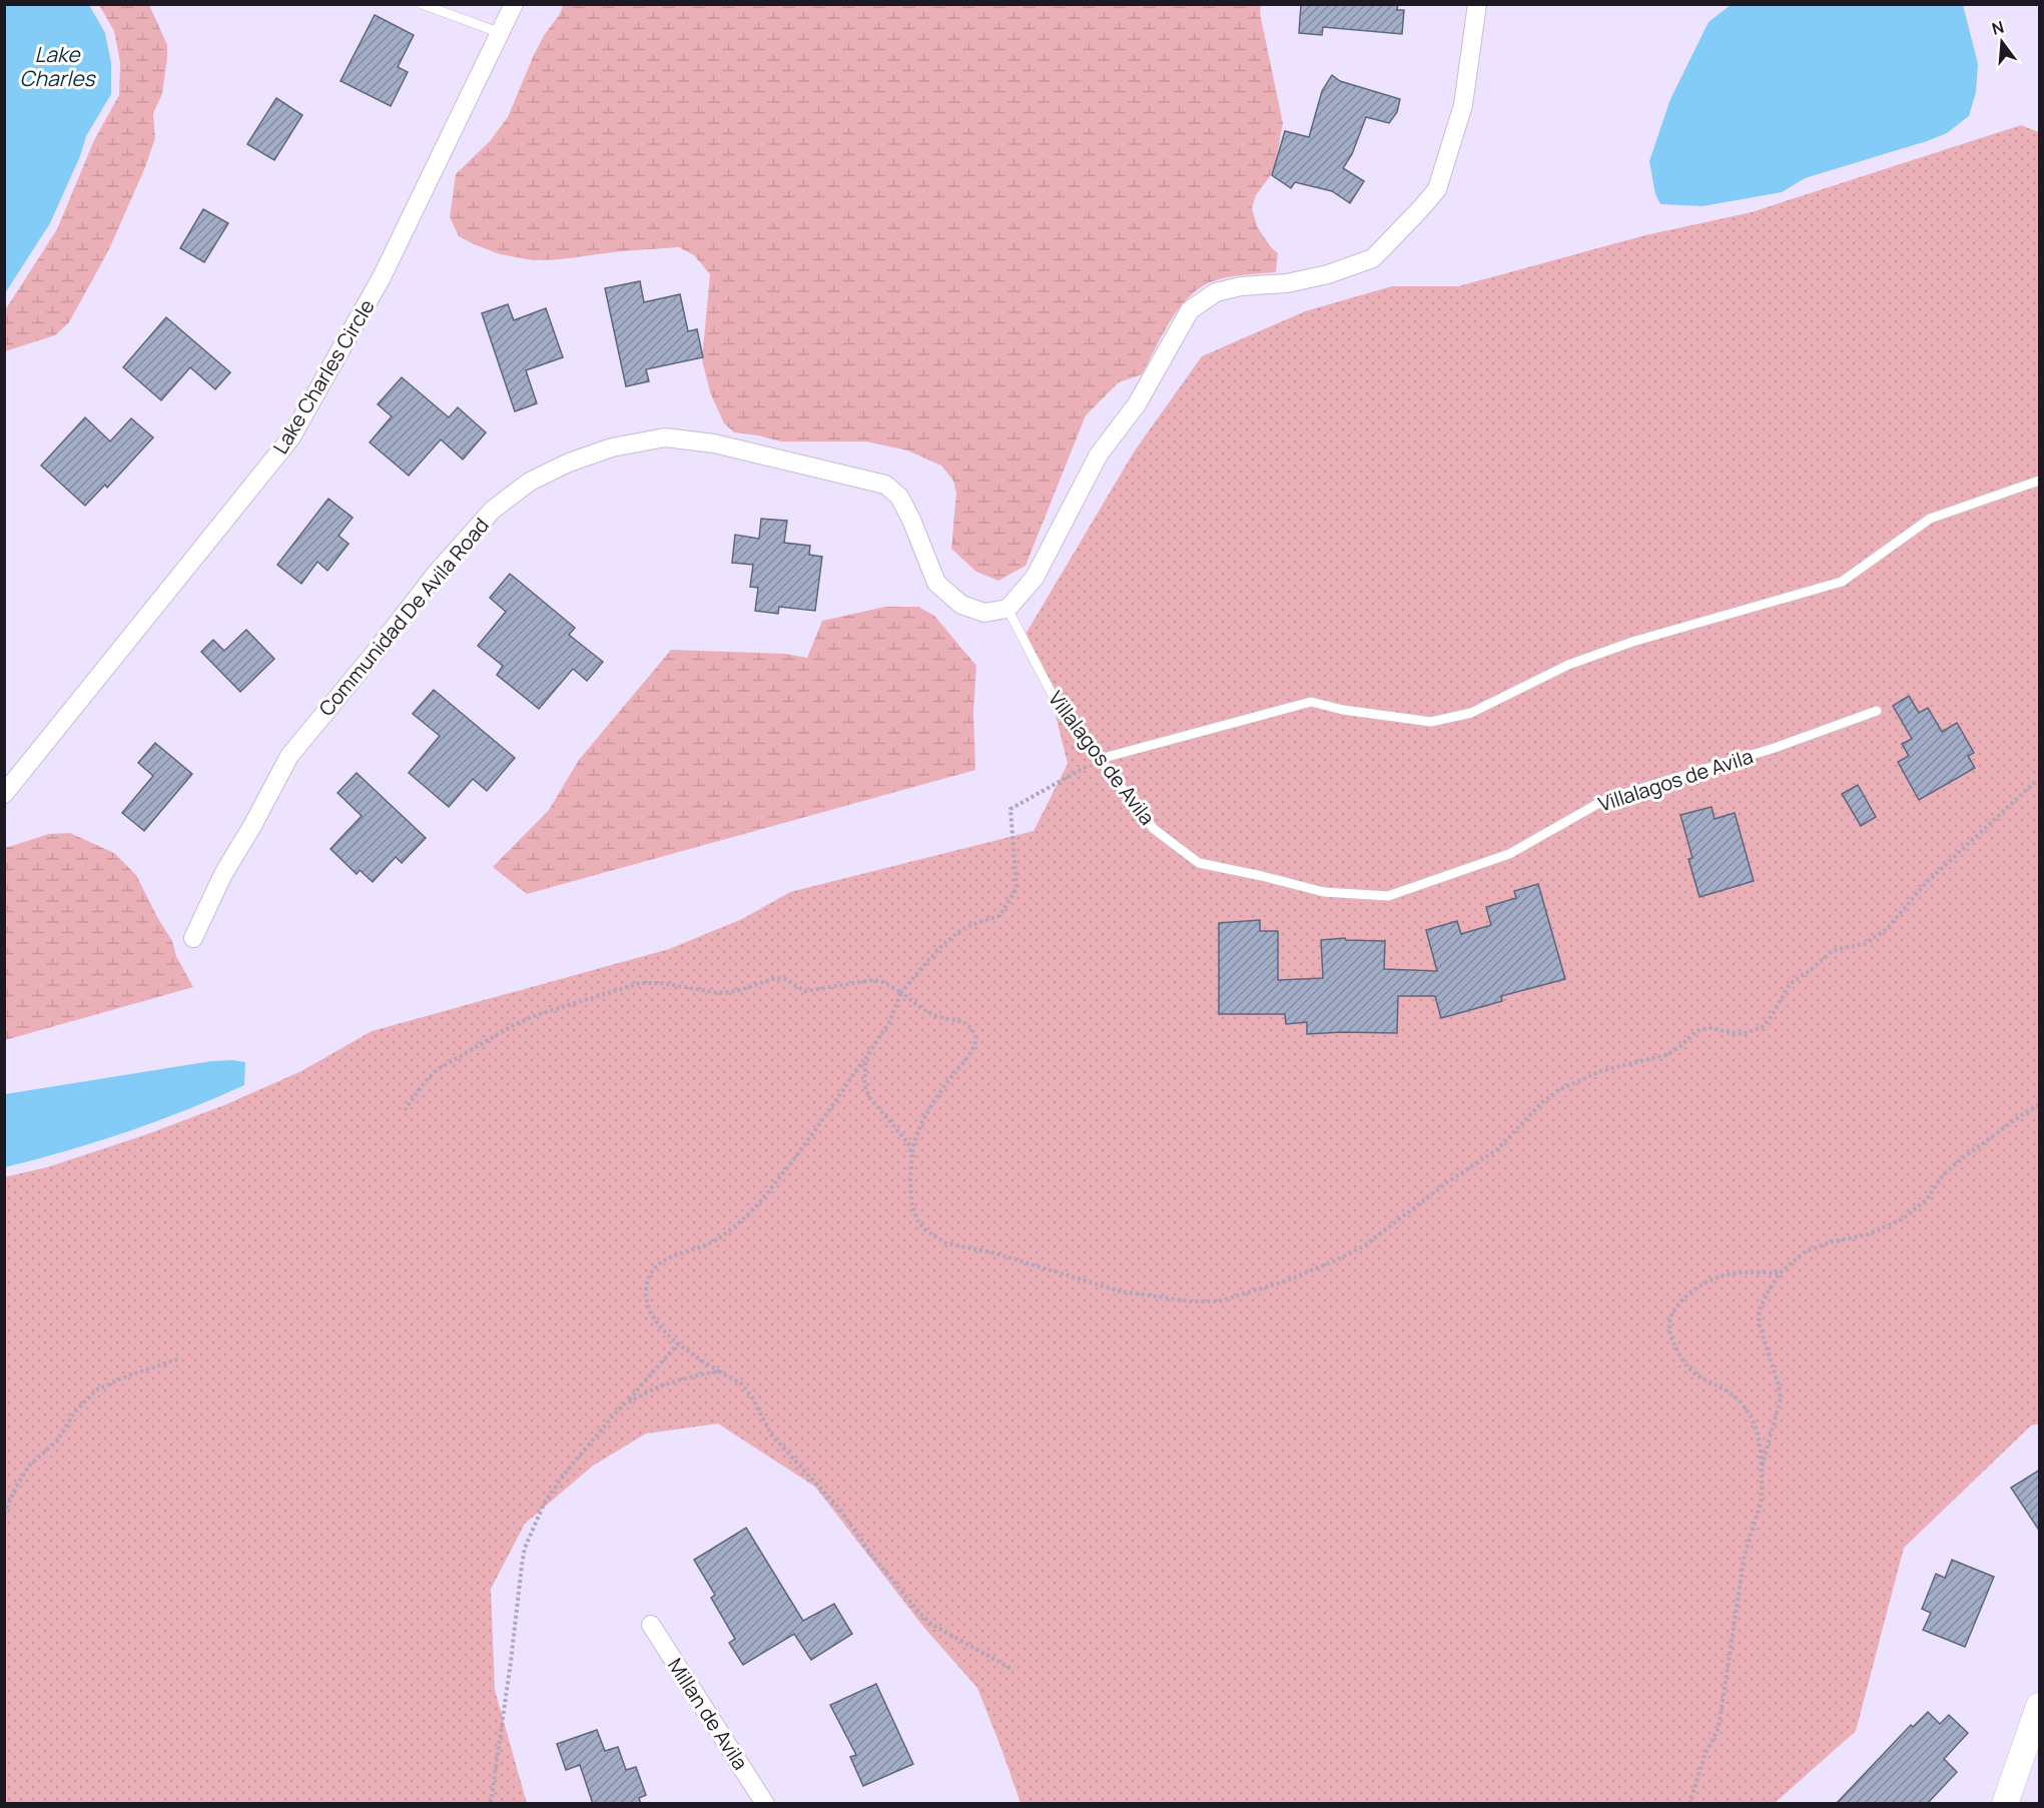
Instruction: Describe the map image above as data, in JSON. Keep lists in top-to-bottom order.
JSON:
{
  "streets": {
    "street": ["Lake Charles Circle", "Communidad De Avila Road", "Millan de Avila"],
    "lane": ["Villalagos de Avila"]
  },
  "crossings": [
    ["Communidad De Avila Road", "Villalagos de Avila"]
  ],
  "water": ["Lake Charles"],
  "north": "top"
}
